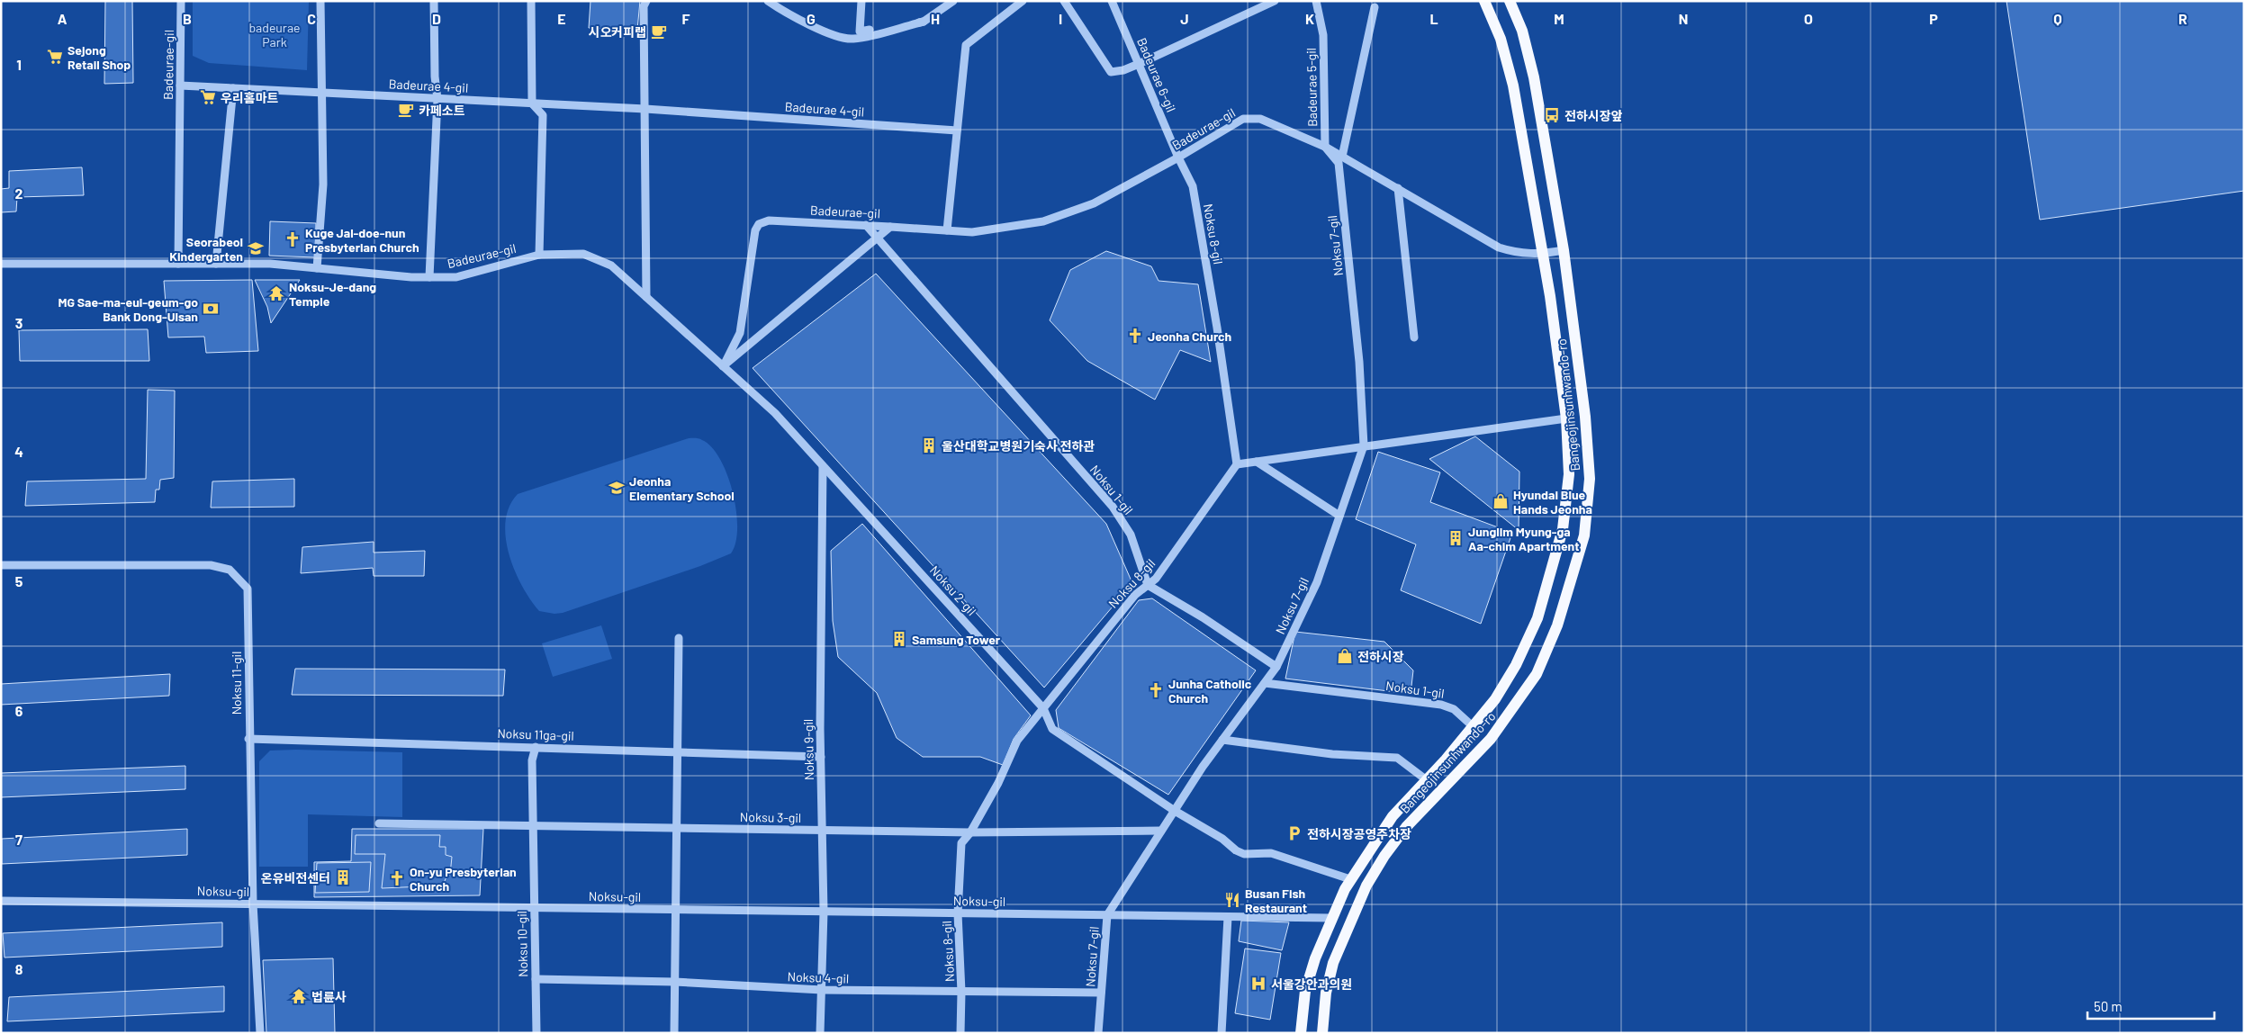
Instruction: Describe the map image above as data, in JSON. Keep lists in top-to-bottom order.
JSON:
{
  "streets": {
    "main road": ["Bangeojinsunhwando-ro"],
    "street": [
      "Badeurae-gil",
      "Badeurae 6-gil",
      "Badeurae 4-gil",
      "Badeurae 5-gil",
      "Noksu 8-gil",
      "Noksu 7-gil",
      "Noksu 1-gil",
      "Noksu 2-gil",
      "Noksu 11-gil",
      "Noksu 11ga-gil",
      "Noksu 9-gil",
      "Noksu 3-gil",
      "Noksu-gil",
      "Noksu 10-gil",
      "Noksu 4-gil"
    ]
  },
  "crossings": [
    ["Badeurae-gil", "Badeurae 6-gil"],
    ["Badeurae-gil", "Badeurae 4-gil"],
    ["Badeurae-gil", "Badeurae 5-gil"],
    ["Badeurae-gil", "Noksu 8-gil"],
    ["Badeurae-gil", "Noksu 7-gil"],
    ["Badeurae-gil", "Bangeojinsunhwando-ro"],
    ["Badeurae-gil", "Noksu 1-gil"],
    ["Badeurae-gil", "Noksu 2-gil"],
    ["Badeurae 6-gil", "Noksu 8-gil"],
    ["Badeurae 5-gil", "Noksu 7-gil"],
    ["Noksu 8-gil", "Noksu 1-gil"],
    ["Noksu 8-gil", "Noksu 2-gil"],
    ["Noksu 8-gil", "Noksu 3-gil"],
    ["Noksu 8-gil", "Noksu-gil"],
    ["Noksu 8-gil", "Noksu 4-gil"],
    ["Noksu 7-gil", "Noksu 1-gil"],
    ["Noksu 7-gil", "Noksu 2-gil"],
    ["Noksu 7-gil", "Noksu 3-gil"],
    ["Noksu 7-gil", "Noksu-gil"],
    ["Noksu 7-gil", "Noksu 4-gil"],
    ["Bangeojinsunhwando-ro", "Noksu 1-gil"],
    ["Bangeojinsunhwando-ro", "Noksu 2-gil"],
    ["Bangeojinsunhwando-ro", "Noksu-gil"],
    ["Noksu 2-gil", "Noksu 9-gil"],
    ["Noksu 11-gil", "Noksu 11ga-gil"],
    ["Noksu 11-gil", "Noksu-gil"],
    ["Noksu 11ga-gil", "Noksu 9-gil"],
    ["Noksu 11ga-gil", "Noksu 10-gil"],
    ["Noksu 9-gil", "Noksu 3-gil"],
    ["Noksu 9-gil", "Noksu-gil"],
    ["Noksu 9-gil", "Noksu 4-gil"],
    ["Noksu 3-gil", "Noksu 10-gil"],
    ["Noksu-gil", "Noksu 10-gil"],
    ["Noksu 10-gil", "Noksu 4-gil"]
  ],
  "parks": ["badeurae Park"],
  "places": {
    "cafe": ["시오커피랩", "카페소트"],
    "supermarket": ["Sejong Retail Shop", "우리홈마트"],
    "bus stop": ["전하시장앞"],
    "church": [
      "Kuge Jal-doe-nun Presbyterian Church",
      "Jeonha Church",
      "Junha Catholic Church",
      "On-yu Presbyterian Church"
    ],
    "school or university": ["Seorabeol Kindergarten", "Jeonha Elementary School"],
    "temple": ["Noksu-Je-dang Temple", "법륜사"],
    "bank": ["MG Sae-ma-eul-geum-go Bank Dong-Ulsan"],
    "building": [
      "울산대학교병원기숙사 전하관",
      "Junglim Myung-ga Aa-chim Apartment",
      "Samsung Tower",
      "온유비전센터"
    ],
    "shop": ["Hyundai Blue Hands Jeonha", "전하시장"],
    "parking": ["전하시장공영주차장"],
    "restaurant": ["Busan Fish Restaurant"],
    "hospital": ["서울강안과의원"]
  },
  "scale_bar": "50 m",
  "grid": {
    "columns": [
      "A",
      "B",
      "C",
      "D",
      "E",
      "F",
      "G",
      "H",
      "I",
      "J",
      "K",
      "L",
      "M",
      "N",
      "O",
      "P",
      "Q",
      "R"
    ],
    "rows": [
      "1",
      "2",
      "3",
      "4",
      "5",
      "6",
      "7",
      "8"
    ]
  }
}
